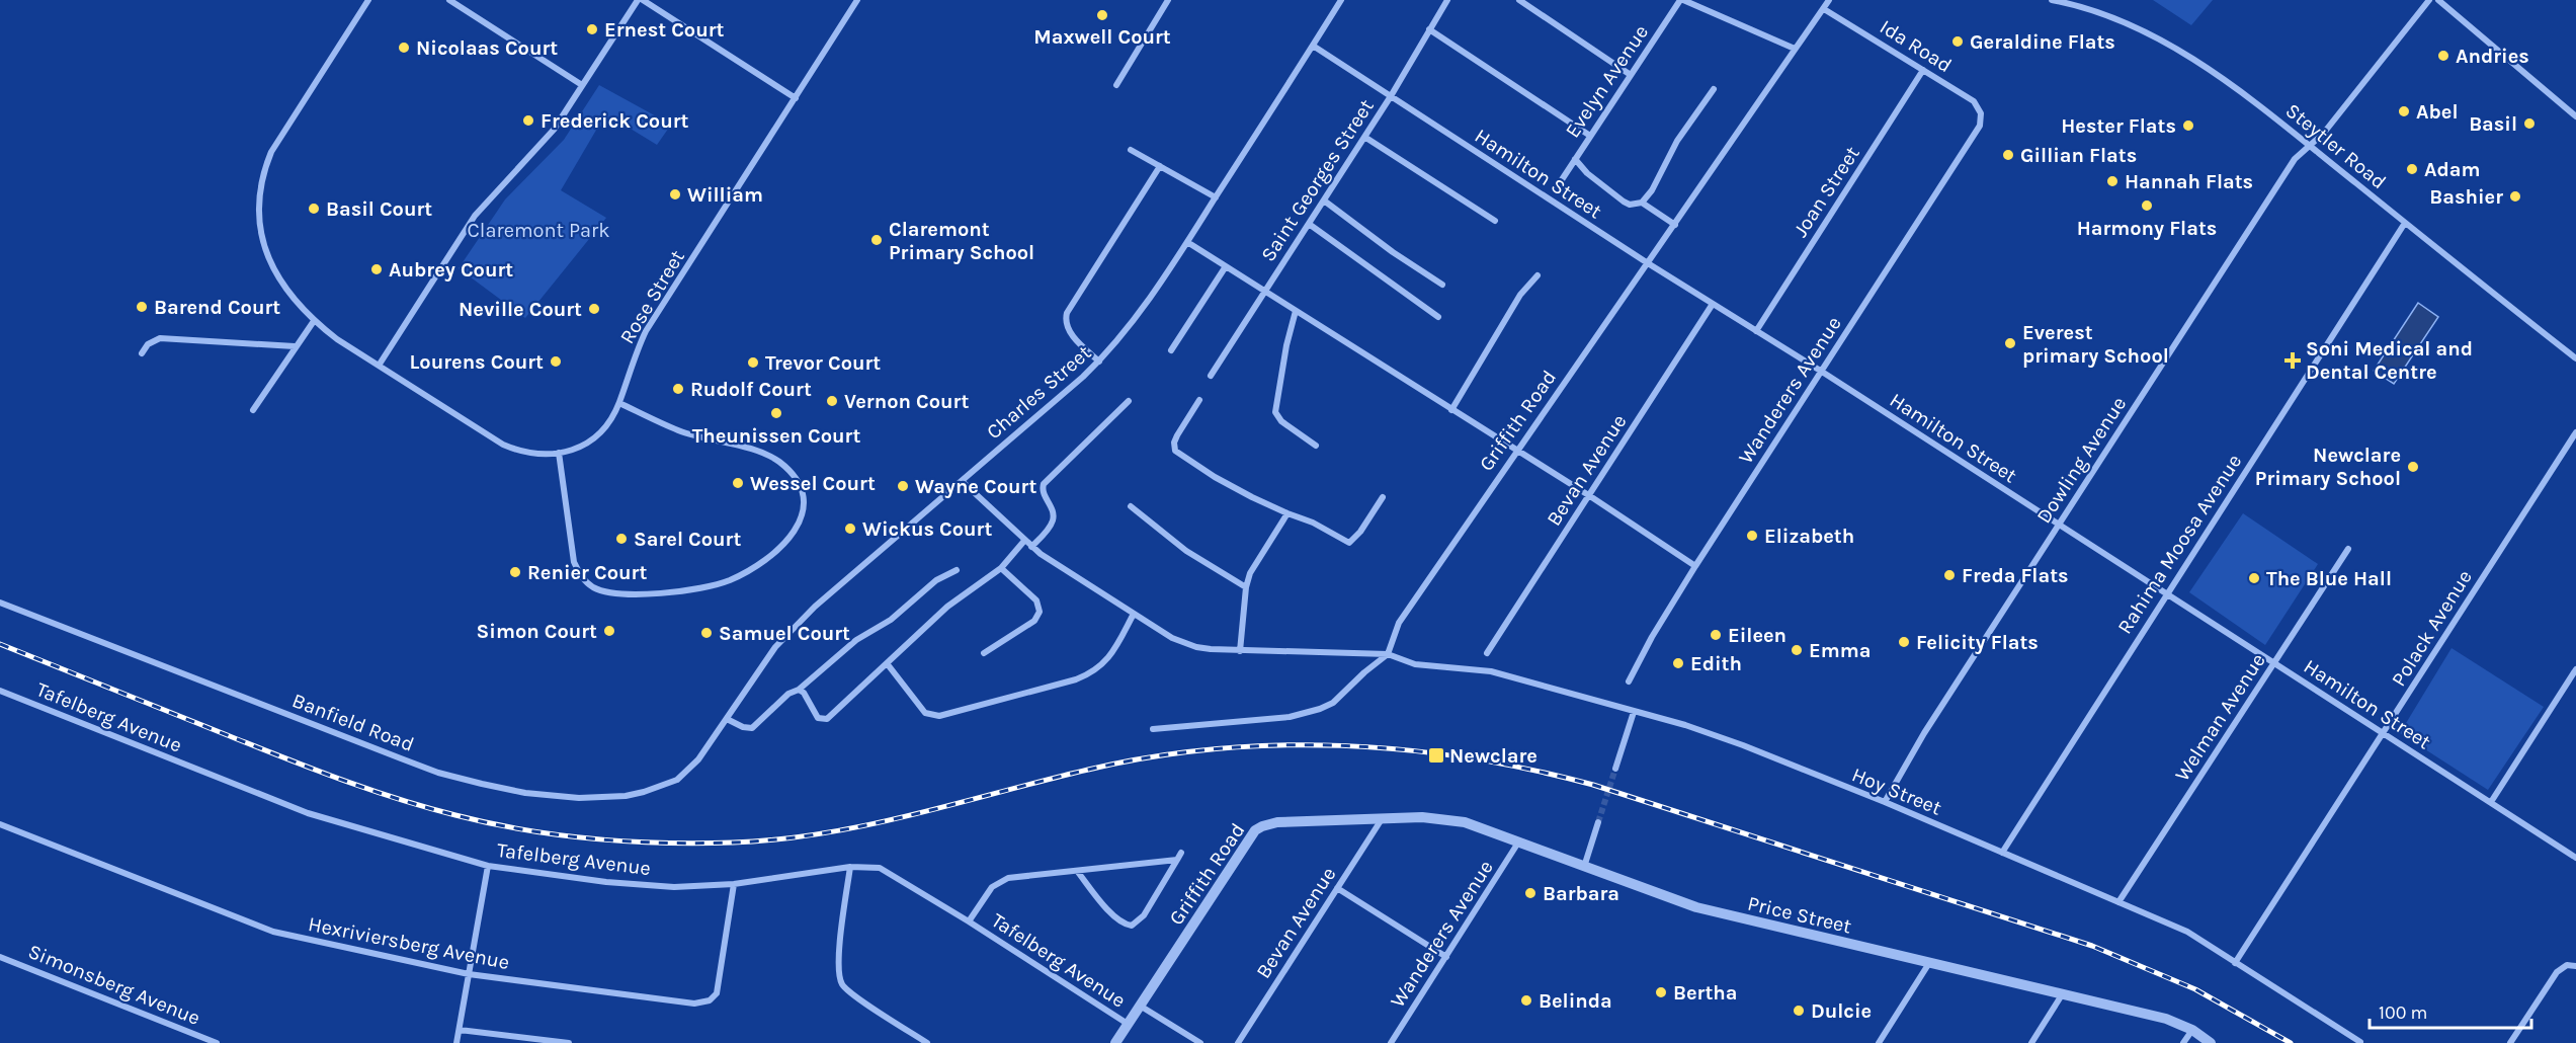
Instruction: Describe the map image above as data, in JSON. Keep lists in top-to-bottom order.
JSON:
{
  "streets": {
    "street": [
      "Ida Road",
      "Evelyn Avenue",
      "Steytler Road",
      "Hamilton Street",
      "Saint Georges Street",
      "Joan Street",
      "Rose Street",
      "Wanderers Avenue",
      "Charles Street",
      "Griffith Road",
      "Dowling Avenue",
      "Bevan Avenue",
      "Rahima Moosa Avenue",
      "Polack Avenue",
      "Tafelberg Avenue",
      "Welman Avenue",
      "Banfield Road",
      "Hoy Street",
      "Price Street",
      "Hexriviersberg Avenue",
      "Simonsberg Avenue"
    ]
  },
  "crossings": [
    ["Ida Road", "Joan Street"],
    ["Ida Road", "Wanderers Avenue"],
    ["Ida Road", "Griffith Road"],
    ["Steytler Road", "Dowling Avenue"],
    ["Steytler Road", "Rahima Moosa Avenue"],
    ["Hamilton Street", "Saint Georges Street"],
    ["Hamilton Street", "Joan Street"],
    ["Hamilton Street", "Wanderers Avenue"],
    ["Hamilton Street", "Charles Street"],
    ["Hamilton Street", "Griffith Road"],
    ["Hamilton Street", "Dowling Avenue"],
    ["Hamilton Street", "Bevan Avenue"],
    ["Hamilton Street", "Rahima Moosa Avenue"],
    ["Hamilton Street", "Polack Avenue"],
    ["Hamilton Street", "Welman Avenue"],
    ["Wanderers Avenue", "Price Street"],
    ["Charles Street", "Banfield Road"],
    ["Charles Street", "Hoy Street"],
    ["Griffith Road", "Bevan Avenue"],
    ["Griffith Road", "Tafelberg Avenue"],
    ["Griffith Road", "Hoy Street"],
    ["Griffith Road", "Price Street"],
    ["Dowling Avenue", "Hoy Street"],
    ["Bevan Avenue", "Price Street"],
    ["Rahima Moosa Avenue", "Hoy Street"],
    ["Polack Avenue", "Hoy Street"],
    ["Tafelberg Avenue", "Hexriviersberg Avenue"],
    ["Welman Avenue", "Hoy Street"]
  ],
  "parks": ["Claremont Park"],
  "places": {
    "other": [
      "Maxwell Court",
      "Ernest Court",
      "Geraldine Flats",
      "Nicolaas Court",
      "Andries",
      "Abel",
      "Frederick Court",
      "Basil",
      "Hester Flats",
      "Gillian Flats",
      "Adam",
      "Hannah Flats",
      "William",
      "Bashier",
      "Harmony Flats",
      "Basil Court",
      "Claremont Primary School",
      "Aubrey Court",
      "Barend Court",
      "Neville Court",
      "Everest primary School",
      "Lourens Court",
      "Trevor Court",
      "Rudolf Court",
      "Vernon Court",
      "Theunissen Court",
      "Newclare Primary School",
      "Wessel Court",
      "Wayne Court",
      "Wickus Court",
      "Elizabeth",
      "Sarel Court",
      "Renier Court",
      "Freda Flats",
      "The Blue Hall",
      "Simon Court",
      "Samuel Court",
      "Eileen",
      "Felicity Flats",
      "Emma",
      "Edith",
      "Barbara",
      "Bertha",
      "Belinda",
      "Dulcie"
    ],
    "health": ["Soni Medical and Dental Centre"],
    "transit": ["Newclare"]
  },
  "scale_bar": "100 m"
}
